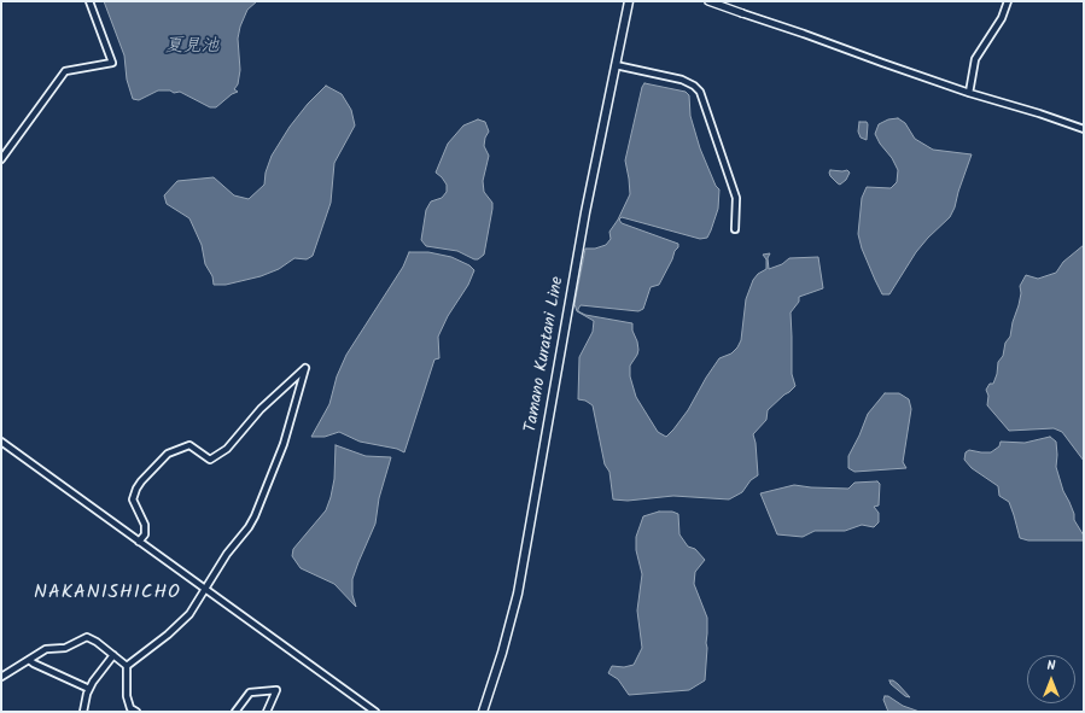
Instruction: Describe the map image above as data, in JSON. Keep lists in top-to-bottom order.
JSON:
{
  "streets": {
    "main road": ["Tamano Kuratani Line"]
  },
  "districts": ["NAKANISHICHO"],
  "water": ["夏見池"],
  "north": "top"
}
